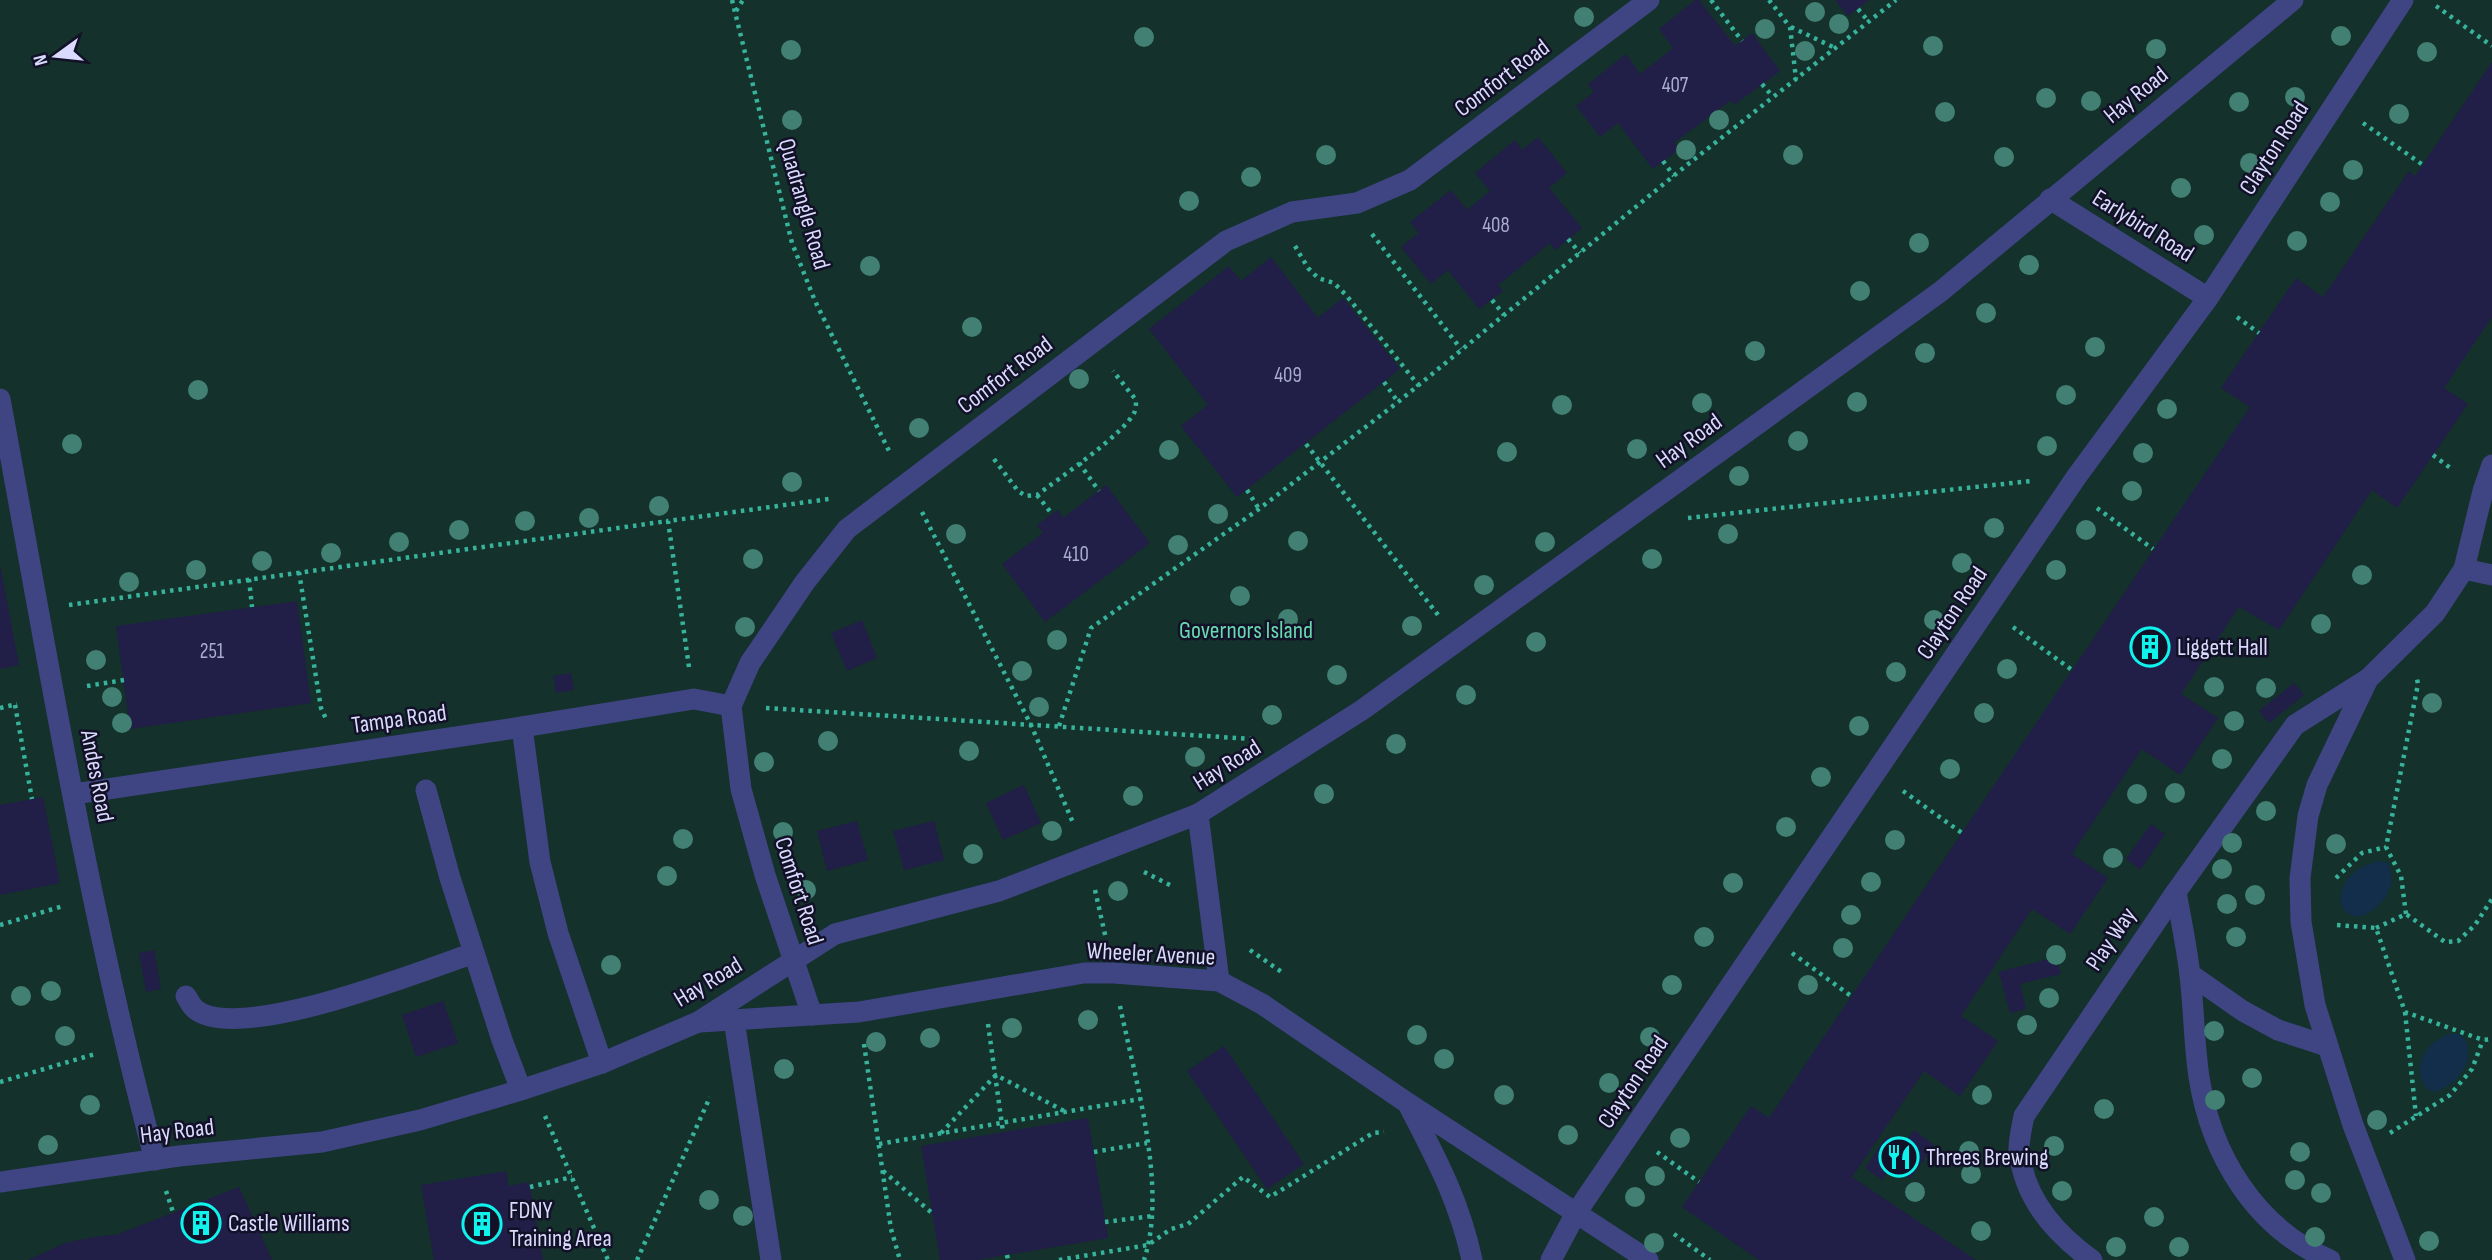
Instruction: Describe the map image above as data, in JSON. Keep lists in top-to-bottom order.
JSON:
{
  "streets": {
    "street": [
      "Comfort Road",
      "Hay Road",
      "Clayton Road",
      "Earlybird Road",
      "Tampa Road",
      "Andes Road",
      "Play Way",
      "Wheeler Avenue"
    ],
    "path": ["Quadrangle Road"]
  },
  "crossings": [
    ["Comfort Road", "Hay Road"],
    ["Comfort Road", "Quadrangle Road"],
    ["Comfort Road", "Tampa Road"],
    ["Comfort Road", "Wheeler Avenue"],
    ["Hay Road", "Quadrangle Road"],
    ["Hay Road", "Earlybird Road"],
    ["Hay Road", "Andes Road"],
    ["Hay Road", "Wheeler Avenue"],
    ["Clayton Road", "Earlybird Road"],
    ["Clayton Road", "Wheeler Avenue"],
    ["Quadrangle Road", "Wheeler Avenue"],
    ["Tampa Road", "Andes Road"]
  ],
  "parks": ["Governors Island"],
  "places": {
    "building": ["Liggett Hall", "Castle Williams", "FDNY Training Area"],
    "restaurant": ["Threes Brewing"]
  },
  "house_numbers": [
    "407",
    "408",
    "409",
    "410",
    "251"
  ],
  "north": "left"
}
